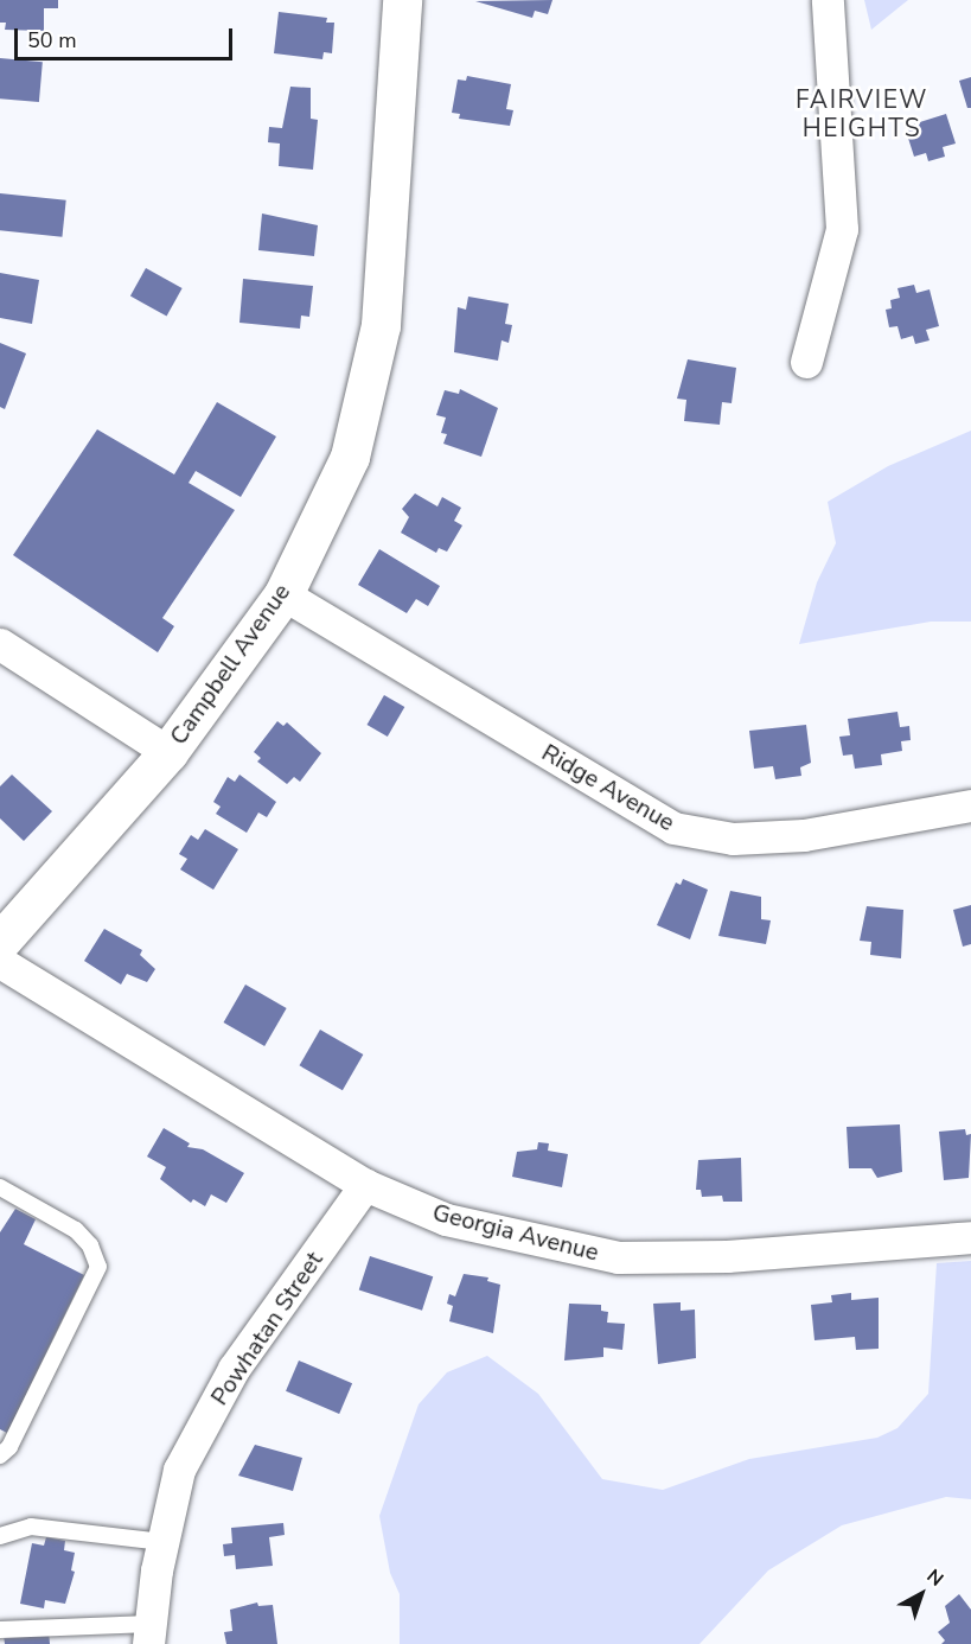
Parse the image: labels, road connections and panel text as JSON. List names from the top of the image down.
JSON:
{
  "streets": {
    "main road": ["Campbell Avenue"],
    "street": ["Ridge Avenue", "Georgia Avenue", "Powhatan Street"]
  },
  "crossings": [
    ["Campbell Avenue", "Ridge Avenue"],
    ["Georgia Avenue", "Powhatan Street"]
  ],
  "districts": ["FAIRVIEW HEIGHTS"],
  "scale_bar": "50 m",
  "north": "top right"
}
